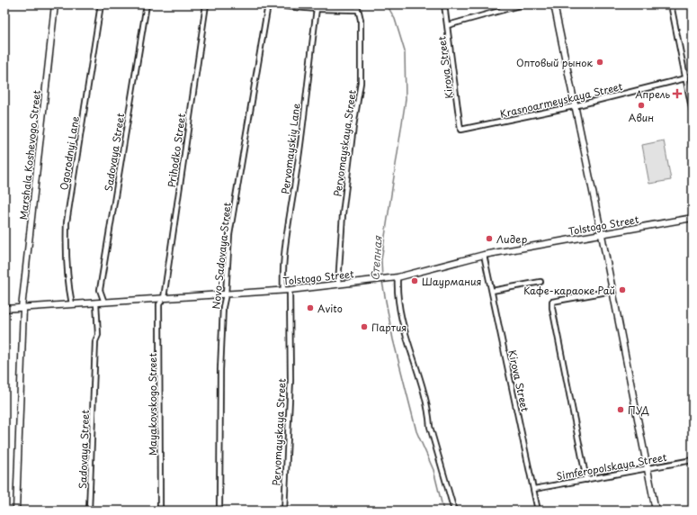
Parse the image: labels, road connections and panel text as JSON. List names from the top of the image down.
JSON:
{
  "streets": {
    "main road": ["Marshala Koshevogo Street", "Tolstogo Street"],
    "street": [
      "Kirova Street",
      "Krasnoarmeyskaya Street",
      "Pervomayskaya Street",
      "Pervomayskiy Lane",
      "Prihodko Street",
      "Sadovaya Street",
      "Ogorodnyi Lane",
      "Novo-Sadovaya Street",
      "Mayakovskogo Street",
      "Simferopolskaya Street"
    ]
  },
  "crossings": [
    ["Kirova Street", "Krasnoarmeyskaya Street"],
    ["Kirova Street", "Tolstogo Street"],
    ["Kirova Street", "Simferopolskaya Street"],
    ["Pervomayskaya Street", "Pervomayskiy Lane"],
    ["Pervomayskaya Street", "Tolstogo Street"],
    ["Pervomayskiy Lane", "Tolstogo Street"],
    ["Prihodko Street", "Tolstogo Street"],
    ["Prihodko Street", "Mayakovskogo Street"],
    ["Sadovaya Street", "Tolstogo Street"],
    ["Ogorodnyi Lane", "Tolstogo Street"],
    ["Marshala Koshevogo Street", "Tolstogo Street"],
    ["Tolstogo Street", "Novo-Sadovaya Street"],
    ["Tolstogo Street", "Mayakovskogo Street"]
  ],
  "water": ["Степная"],
  "places": {
    "other": [
      "Оптовый рынок",
      "Авин",
      "Лидер",
      "Шаурмания",
      "Кафе-караоке Рай",
      "Avito",
      "Партия",
      "ПУД"
    ],
    "health": ["Апрель"]
  }
}
